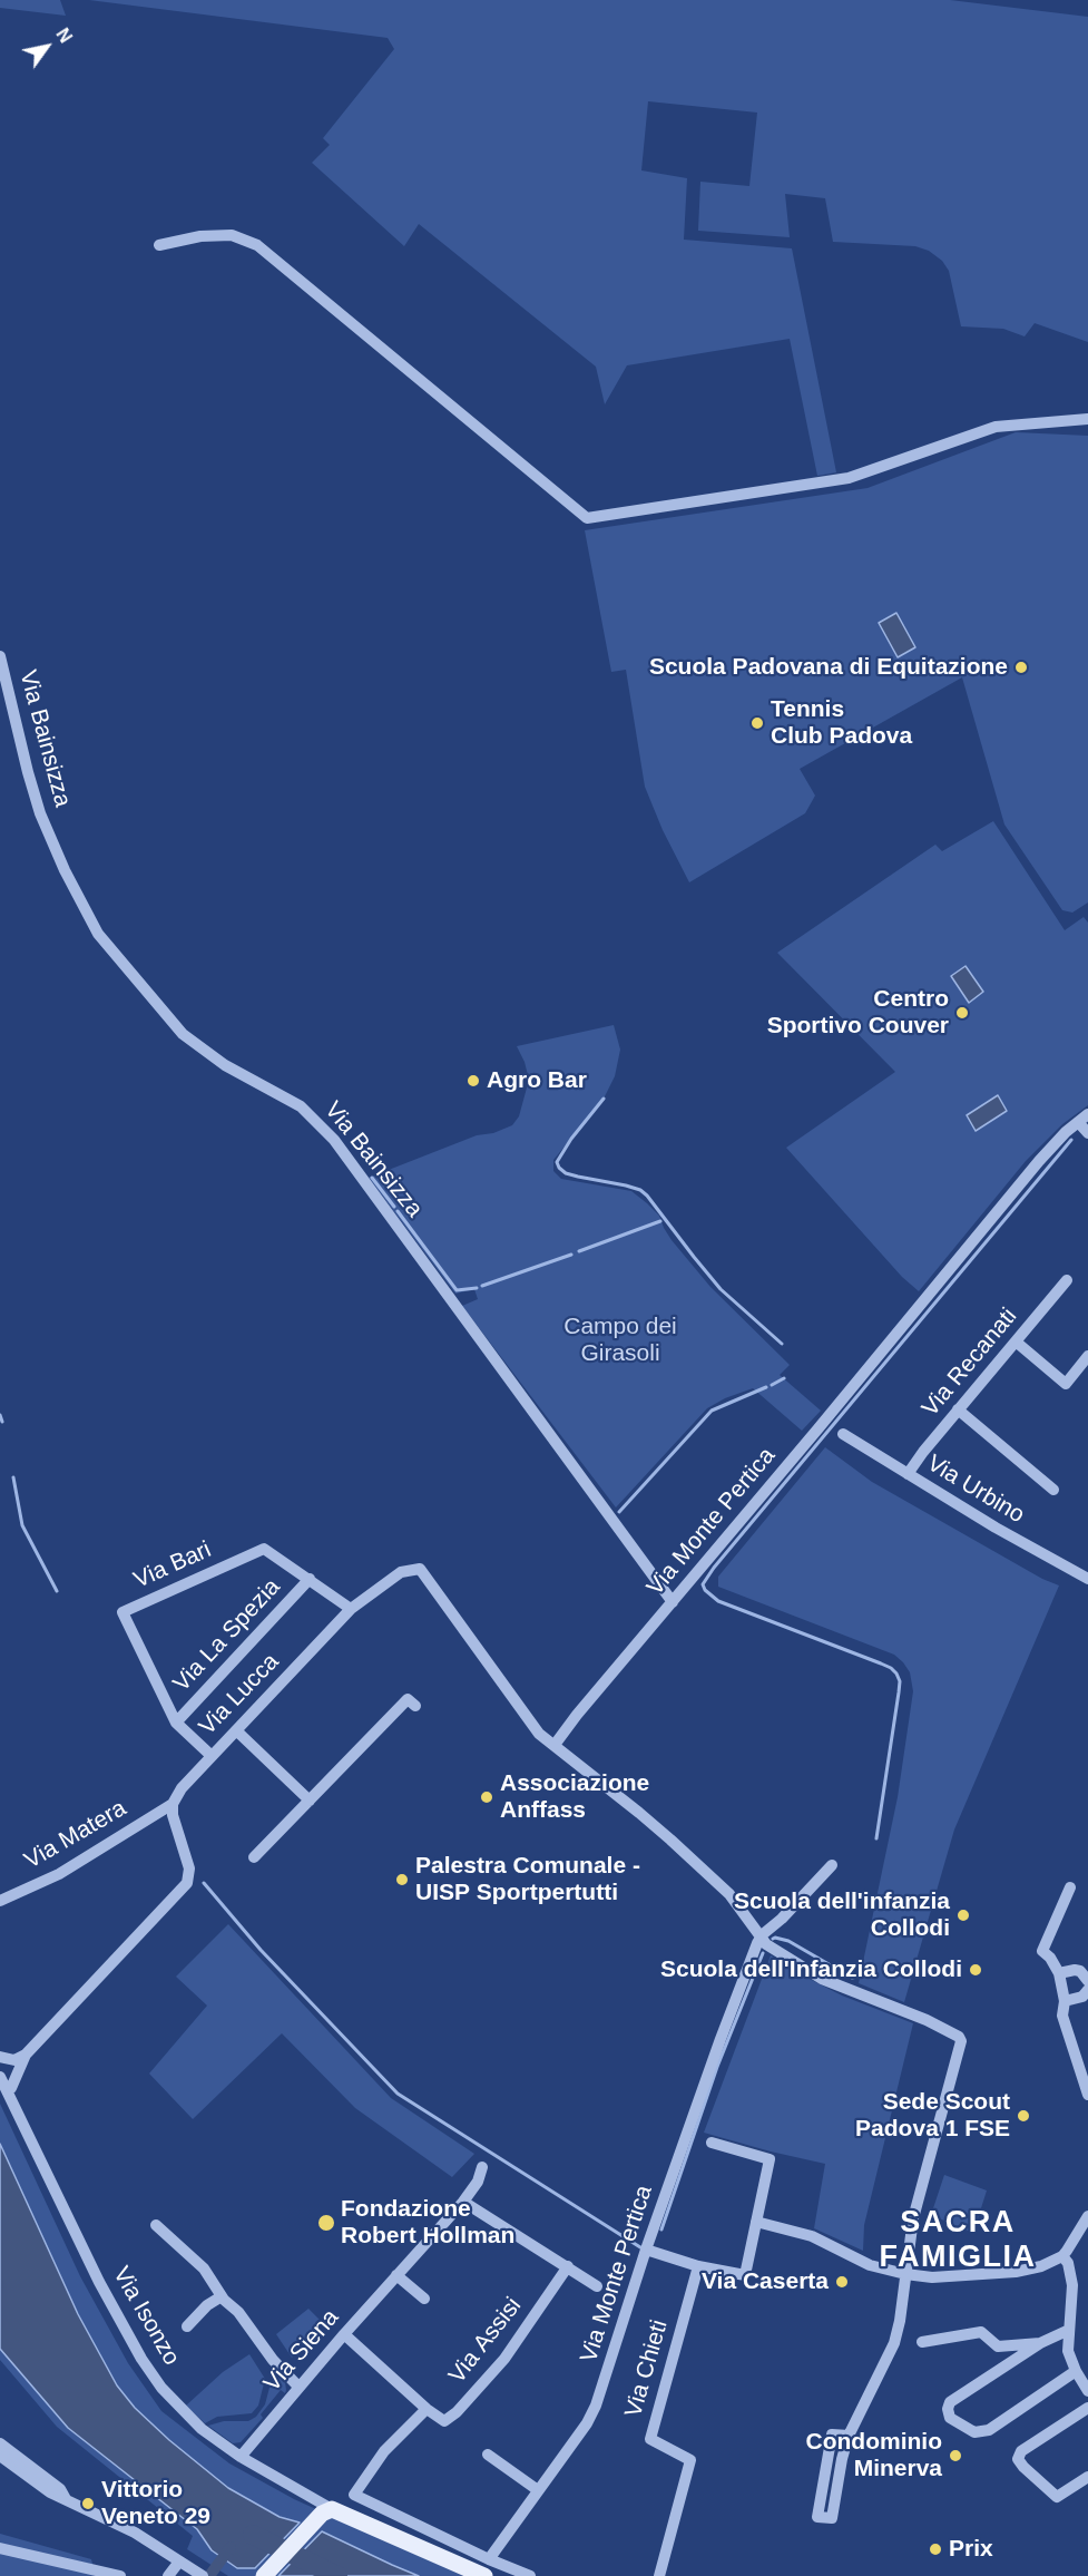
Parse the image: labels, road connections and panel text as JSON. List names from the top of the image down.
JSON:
{
  "streets": {
    "main road": ["Via Isonzo"],
    "street": [
      "Via Bainsizza",
      "Via Recanati",
      "Via Urbino",
      "Via Monte Pertica",
      "Via Bari",
      "Via La Spezia",
      "Via Lucca",
      "Via Matera",
      "Via Assisi",
      "Via Siena",
      "Via Chieti"
    ]
  },
  "crossings": [
    ["Via Bainsizza", "Via Monte Pertica"],
    ["Via Recanati", "Via Urbino"],
    ["Via Monte Pertica", "Via Lucca"],
    ["Via Bari", "Via La Spezia"],
    ["Via Bari", "Via Lucca"],
    ["Via Lucca", "Via Matera"],
    ["Via Isonzo", "Via Siena"]
  ],
  "districts": ["SACRA FAMIGLIA"],
  "parks": ["Campo dei Girasoli"],
  "places": [
    "Scuola Padovana di Equitazione",
    "Tennis Club Padova",
    "Centro Sportivo Couver",
    "Agro Bar",
    "Associazione Anffass",
    "Palestra Comunale - UISP Sportpertutti",
    "Scuola dell'infanzia Collodi",
    "Scuola dell'Infanzia Collodi",
    "Sede Scout Padova 1 FSE",
    "Fondazione Robert Hollman",
    "Via Caserta",
    "Condominio Minerva",
    "Vittorio Veneto 29",
    "Prix"
  ],
  "north": "top right"
}
